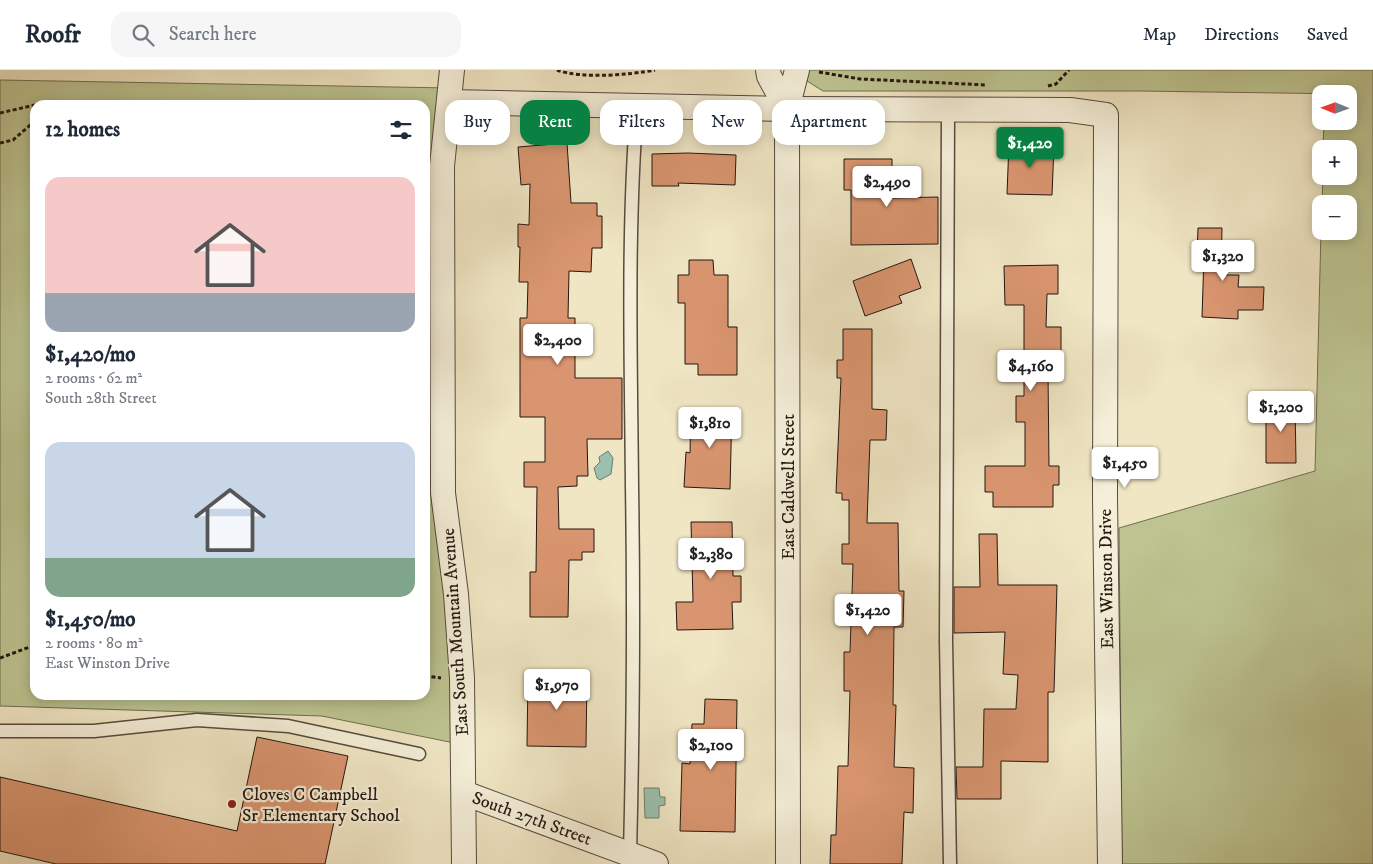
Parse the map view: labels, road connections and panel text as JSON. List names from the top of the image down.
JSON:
{
  "streets": {
    "street": [
      "East Caldwell Street",
      "East Winston Drive",
      "East South Mountain Avenue",
      "South 27th Street"
    ]
  },
  "crossings": [
    ["East South Mountain Avenue", "South 27th Street"]
  ],
  "places": ["Cloves C Campbell Sr Elementary School"],
  "north": "left",
  "page": {
    "header": "Roofr",
    "search": "Search here",
    "nav": ["Map", "Directions", "Saved"],
    "map_buttons": ["+", "−"],
    "chip": [
      "Buy",
      "Rent",
      "Filters",
      "New",
      "Apartment"
    ],
    "heading": "12 homes",
    "price": [
      "$1,420",
      "$2,490",
      "$1,320",
      "$2,400",
      "$4,160",
      "$1,200",
      "$1,810",
      "$1,450",
      "$2,380",
      "$1,420",
      "$1,970",
      "$2,100"
    ],
    "list": [
      {
        "name": "$1,420/mo",
        "note": "2 rooms · 62 m² · South 28th Street"
      },
      {
        "name": "$1,450/mo",
        "note": "2 rooms · 80 m² · East Winston Drive"
      }
    ]
  }
}
